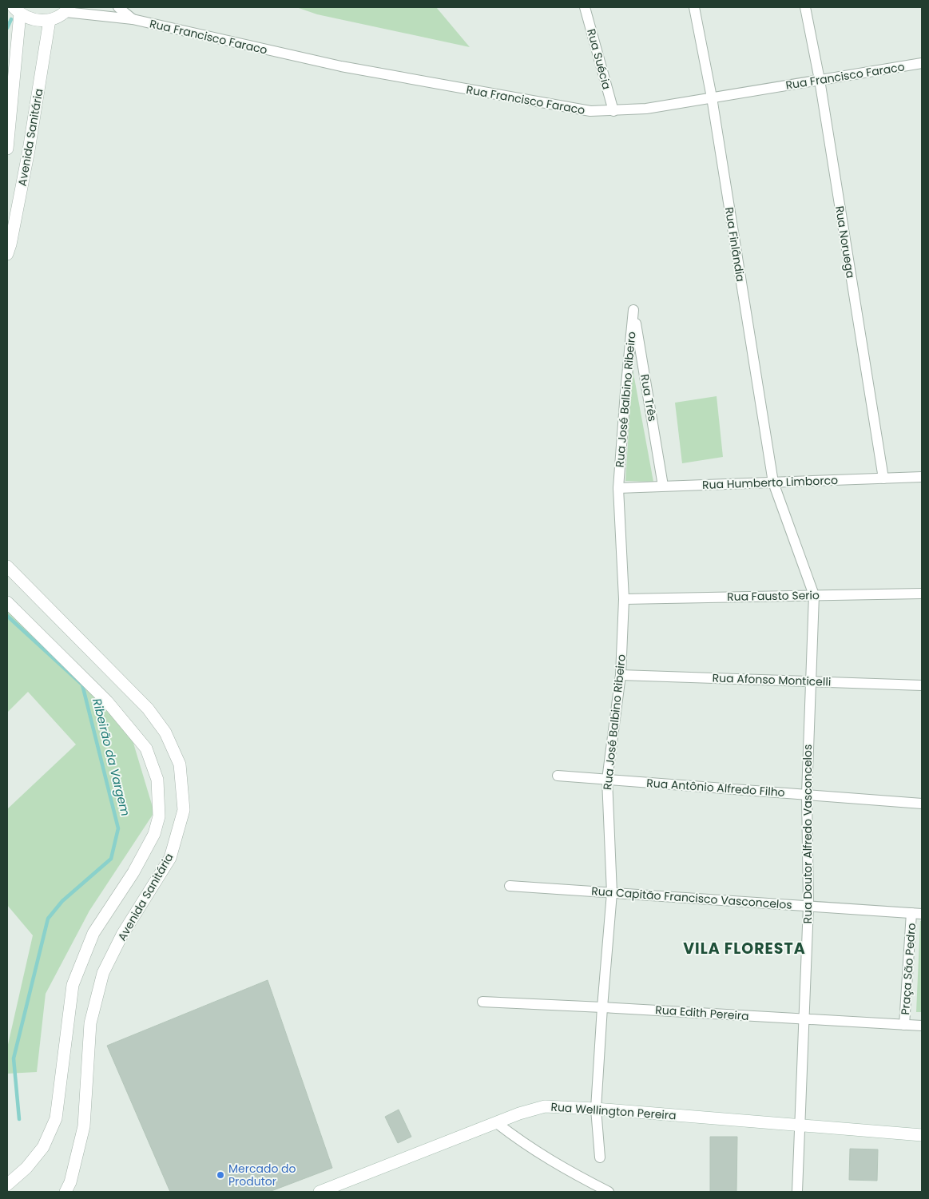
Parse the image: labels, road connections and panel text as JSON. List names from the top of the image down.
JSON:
{
  "streets": {
    "street": [
      "Rua Francisco Faraco",
      "Rua Suécia",
      "Avenida Sanitária",
      "Rua Noruega",
      "Rua Finlândia",
      "Rua Três",
      "Rua José Balbino Ribeiro",
      "Rua Humberto Limborco",
      "Rua Fausto Serio",
      "Rua Afonso Monticelli",
      "Rua Antônio Alfredo Filho",
      "Rua Doutor Alfredo Vasconcelos",
      "Rua Capitão Francisco Vasconcelos",
      "Praça São Pedro",
      "Rua Edith Pereira",
      "Rua Wellington Pereira"
    ]
  },
  "crossings": [
    ["Rua Francisco Faraco", "Rua Suécia"],
    ["Rua Francisco Faraco", "Rua Noruega"],
    ["Rua Francisco Faraco", "Rua Finlândia"],
    ["Rua Noruega", "Rua Humberto Limborco"],
    ["Rua Finlândia", "Rua Humberto Limborco"],
    ["Rua Finlândia", "Rua Doutor Alfredo Vasconcelos"],
    ["Rua Três", "Rua José Balbino Ribeiro"],
    ["Rua Três", "Rua Humberto Limborco"],
    ["Rua José Balbino Ribeiro", "Rua Humberto Limborco"],
    ["Rua José Balbino Ribeiro", "Rua Fausto Serio"],
    ["Rua José Balbino Ribeiro", "Rua Afonso Monticelli"],
    ["Rua José Balbino Ribeiro", "Rua Antônio Alfredo Filho"],
    ["Rua José Balbino Ribeiro", "Rua Capitão Francisco Vasconcelos"],
    ["Rua José Balbino Ribeiro", "Rua Edith Pereira"],
    ["Rua José Balbino Ribeiro", "Rua Wellington Pereira"],
    ["Rua Humberto Limborco", "Rua Doutor Alfredo Vasconcelos"],
    ["Rua Fausto Serio", "Rua Doutor Alfredo Vasconcelos"],
    ["Rua Afonso Monticelli", "Rua Doutor Alfredo Vasconcelos"],
    ["Rua Antônio Alfredo Filho", "Rua Doutor Alfredo Vasconcelos"],
    ["Rua Doutor Alfredo Vasconcelos", "Rua Capitão Francisco Vasconcelos"],
    ["Rua Doutor Alfredo Vasconcelos", "Rua Edith Pereira"],
    ["Rua Doutor Alfredo Vasconcelos", "Rua Wellington Pereira"],
    ["Rua Capitão Francisco Vasconcelos", "Praça São Pedro"],
    ["Praça São Pedro", "Rua Edith Pereira"]
  ],
  "districts": ["VILA FLORESTA"],
  "water": ["Ribeirão da Vargem"],
  "places": ["Mercado do Produtor"]
}
